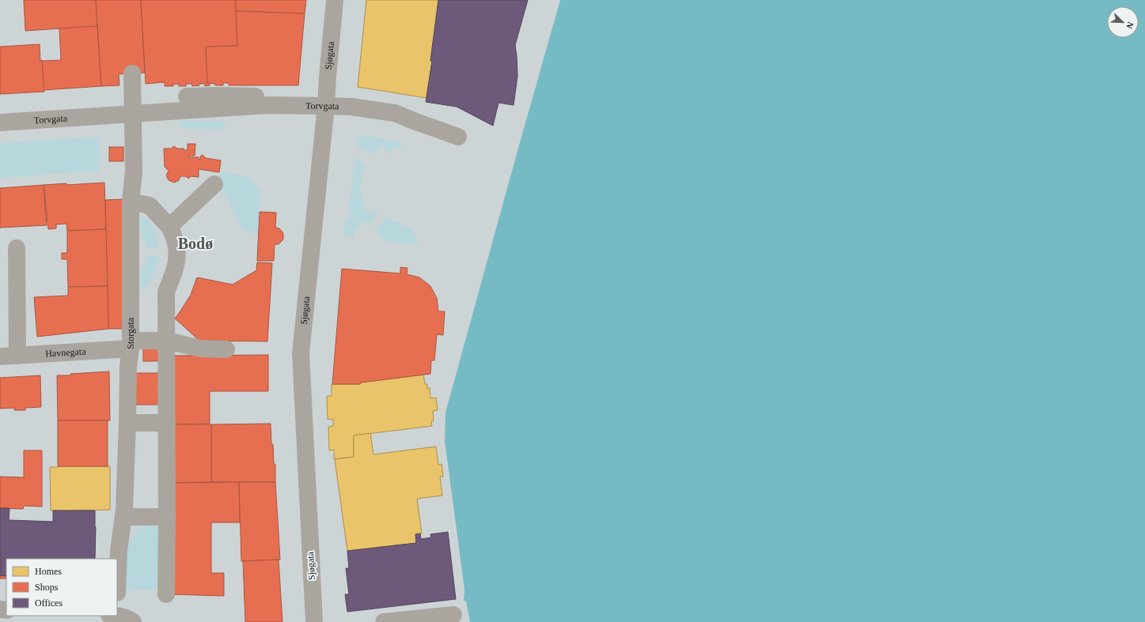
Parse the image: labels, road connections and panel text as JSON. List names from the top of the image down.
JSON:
{
  "streets": {
    "street": [
      "Sjøgata",
      "Torvgata",
      "Storgata",
      "Havnegata"
    ]
  },
  "crossings": [
    ["Sjøgata", "Torvgata"],
    ["Torvgata", "Storgata"],
    ["Storgata", "Havnegata"]
  ],
  "districts": ["Bodø"],
  "legend": ["Homes", "Shops", "Offices"],
  "north": "bottom right"
}
